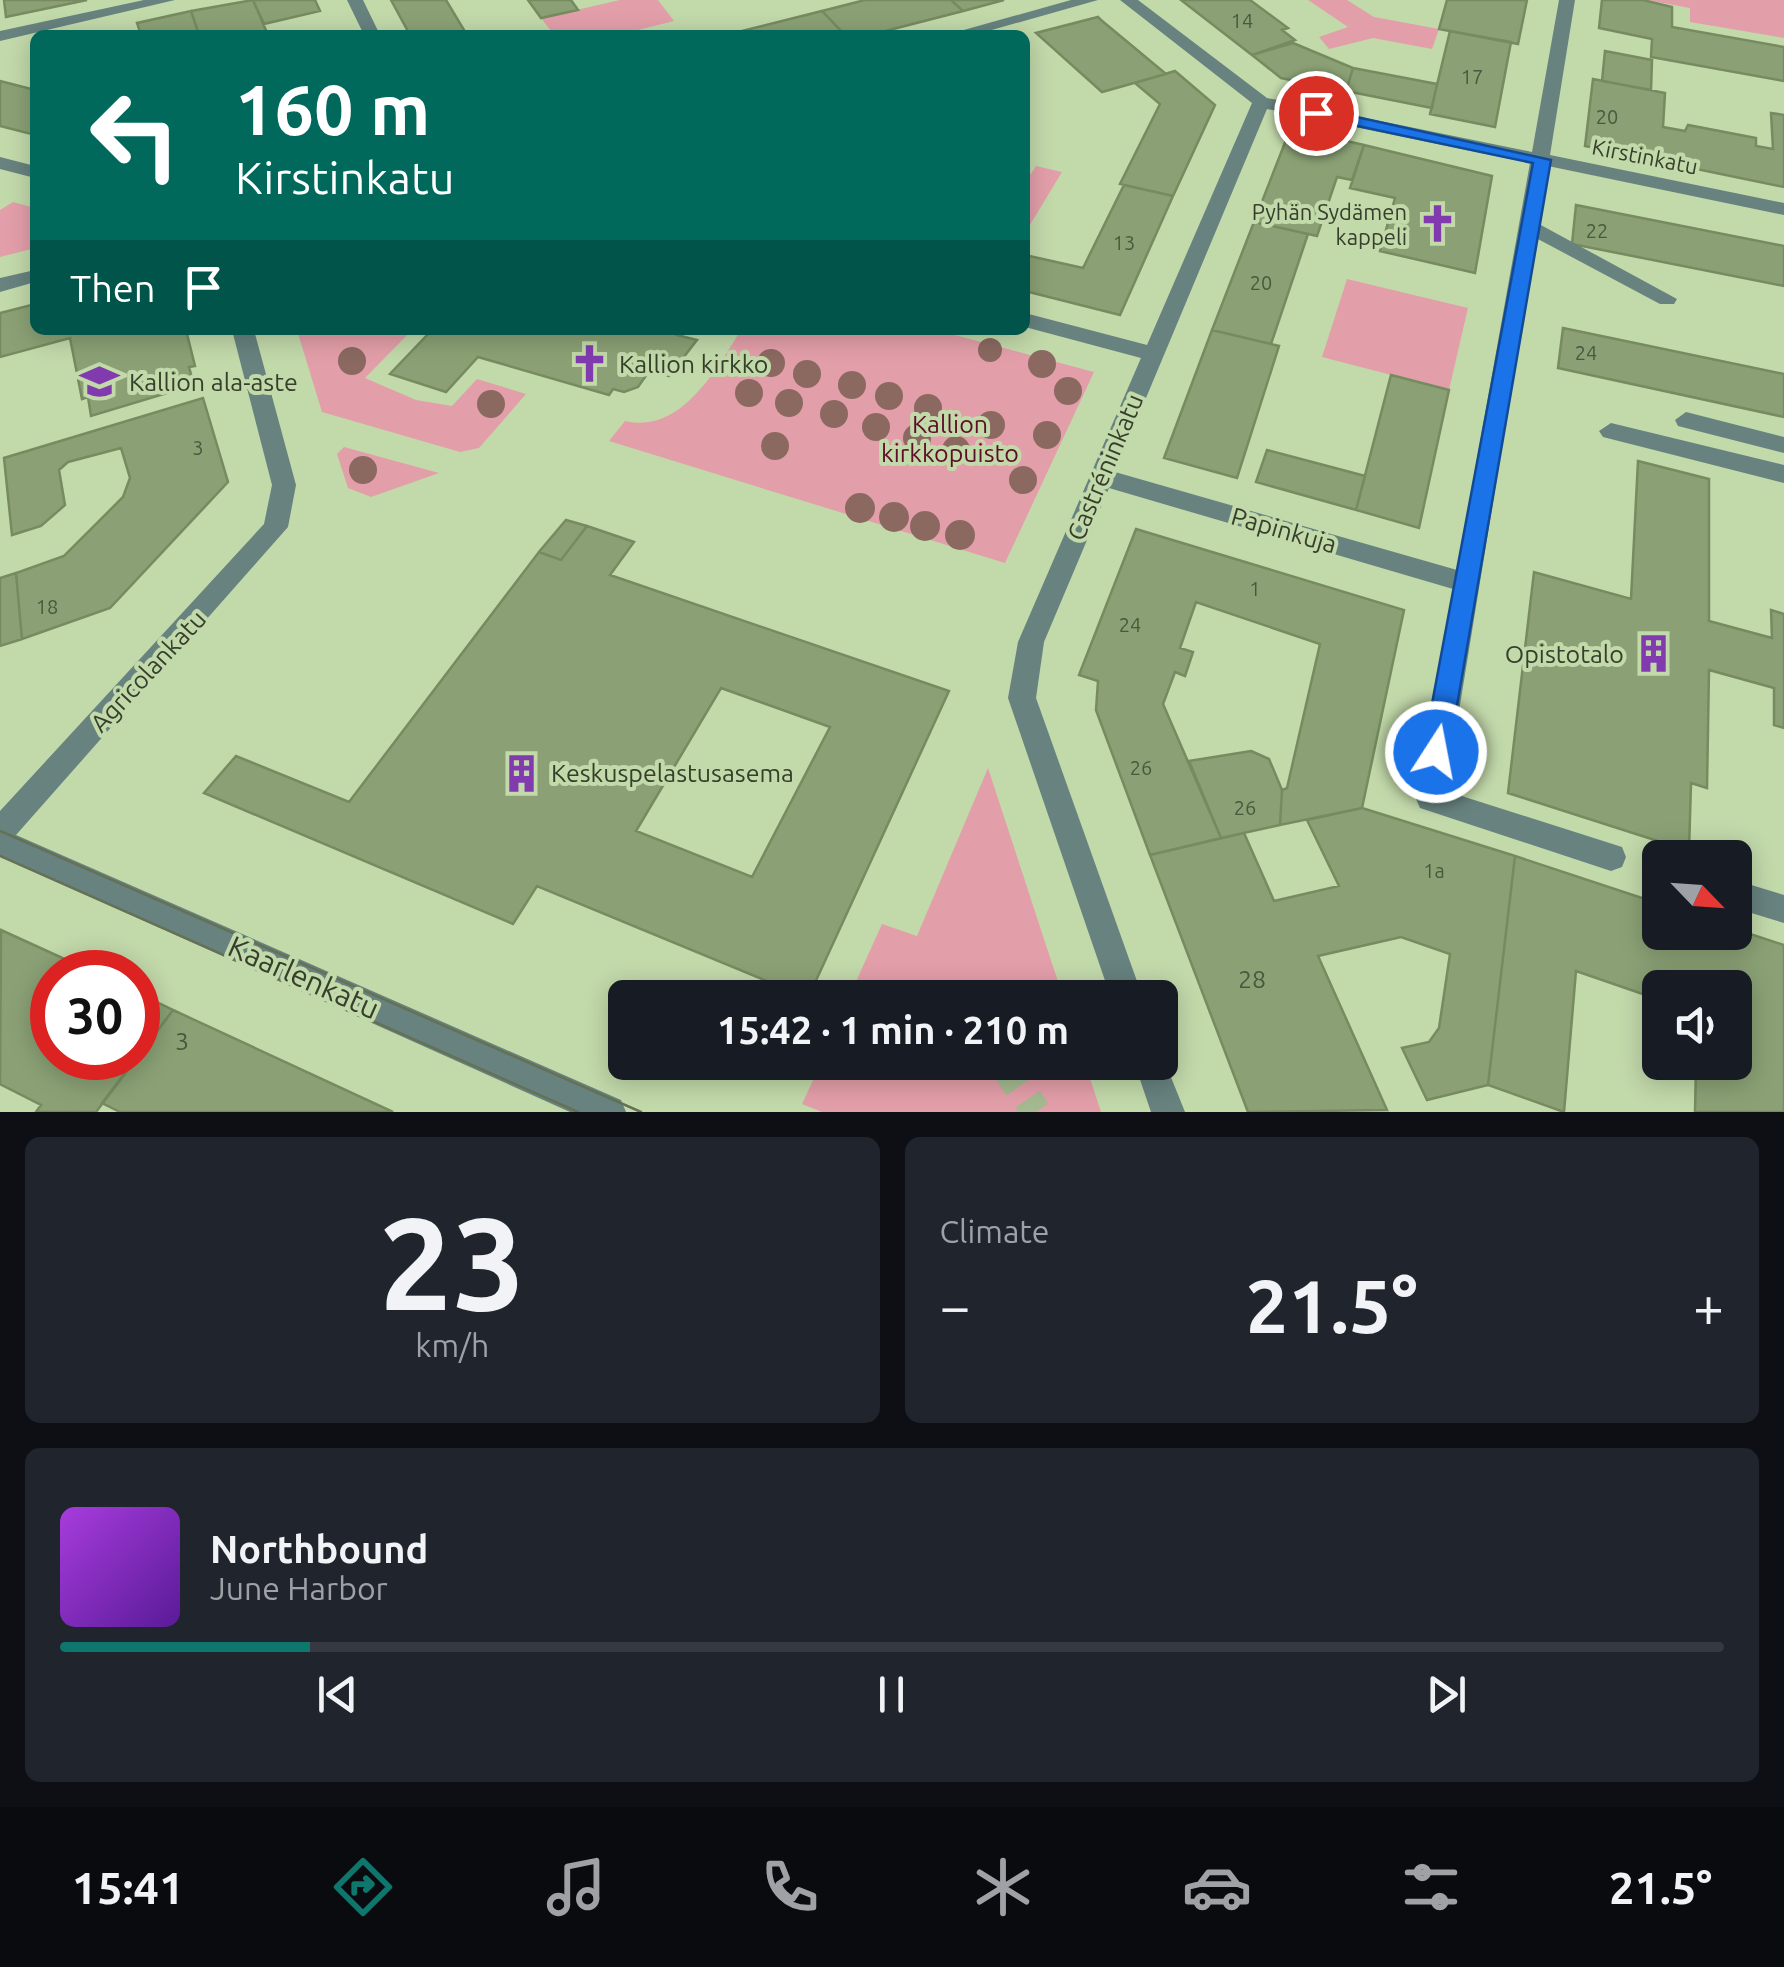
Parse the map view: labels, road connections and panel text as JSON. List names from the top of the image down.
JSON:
{
  "streets": {
    "street": [
      "Kirstinkatu",
      "Castréninkatu",
      "Papinkuja",
      "Agricolankatu",
      "Kaarlenkatu"
    ]
  },
  "crossings": [
    ["Kirstinkatu", "Castréninkatu"],
    ["Castréninkatu", "Papinkuja"]
  ],
  "parks": ["Kallion kirkkopuisto"],
  "places": {
    "church": ["Pyhän Sydämen kappeli", "Kallion kirkko"],
    "school or university": ["Kallion ala-aste"],
    "building": ["Opistotalo", "Keskuspelastusasema"]
  },
  "house_numbers": [
    "14",
    "17",
    "20",
    "22",
    "13",
    "20",
    "24",
    "3",
    "1",
    "18",
    "24",
    "26",
    "26",
    "1a",
    "28",
    "3"
  ],
  "north": "bottom right",
  "page": {
    "turn": ["160 m", "Kirstinkatu"],
    "then": "Then",
    "limit": "30",
    "trip": "15:42 · 1 min · 210 m",
    "tile": [
      ["23", "km/h"],
      "Climate"
    ],
    "heat": ["−", "21.5°", "+"],
    "song": ["Northbound", "June Harbor"],
    "tabs": ["15:41", "21.5°"]
  }
}
